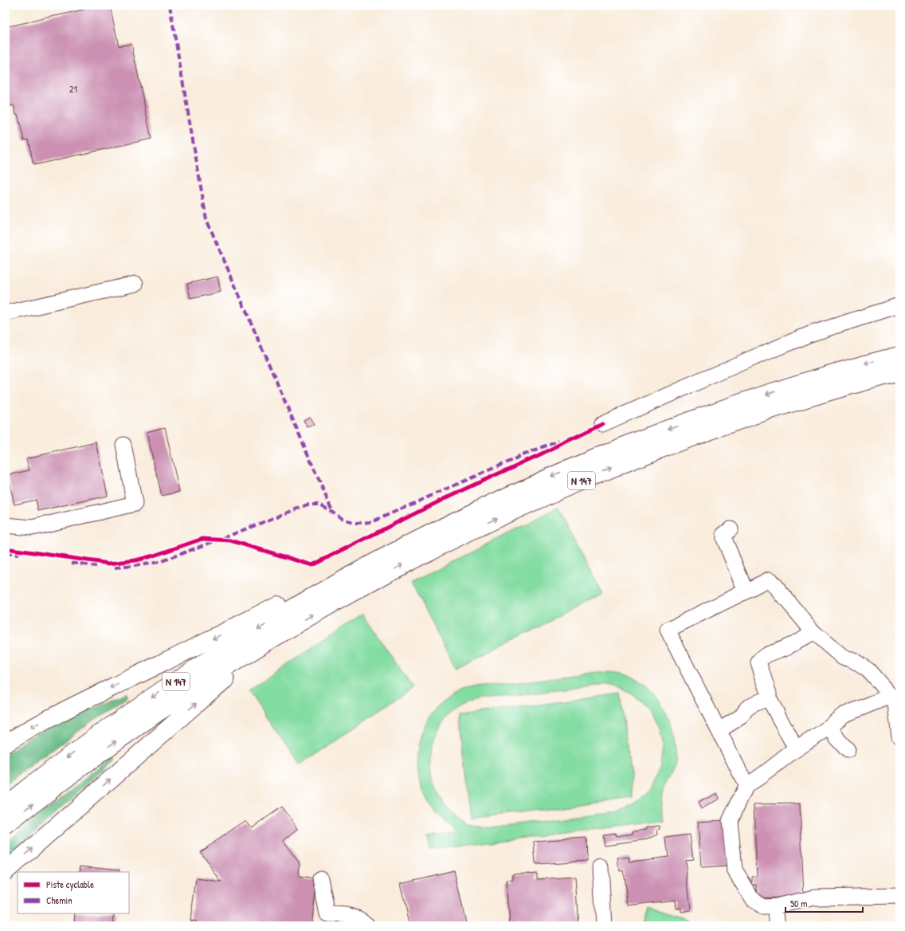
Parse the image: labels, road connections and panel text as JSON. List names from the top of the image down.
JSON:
{
  "streets": {
    "highway": ["N 147"]
  },
  "house_numbers": ["21"],
  "legend": ["Piste cyclable", "Chemin"],
  "scale_bar": "50 m"
}
